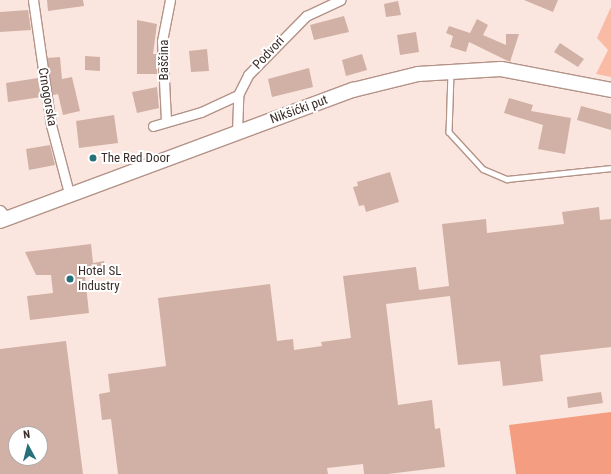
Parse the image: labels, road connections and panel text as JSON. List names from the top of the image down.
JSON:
{
  "streets": {
    "main road": ["Nikšićki put"],
    "street": ["Podvori", "Baščina", "Crnogorska"]
  },
  "crossings": [
    ["Podvori", "Nikšićki put"],
    ["Crnogorska", "Nikšićki put"]
  ],
  "places": ["The Red Door", "Hotel SL Industry"],
  "north": "top"
}
